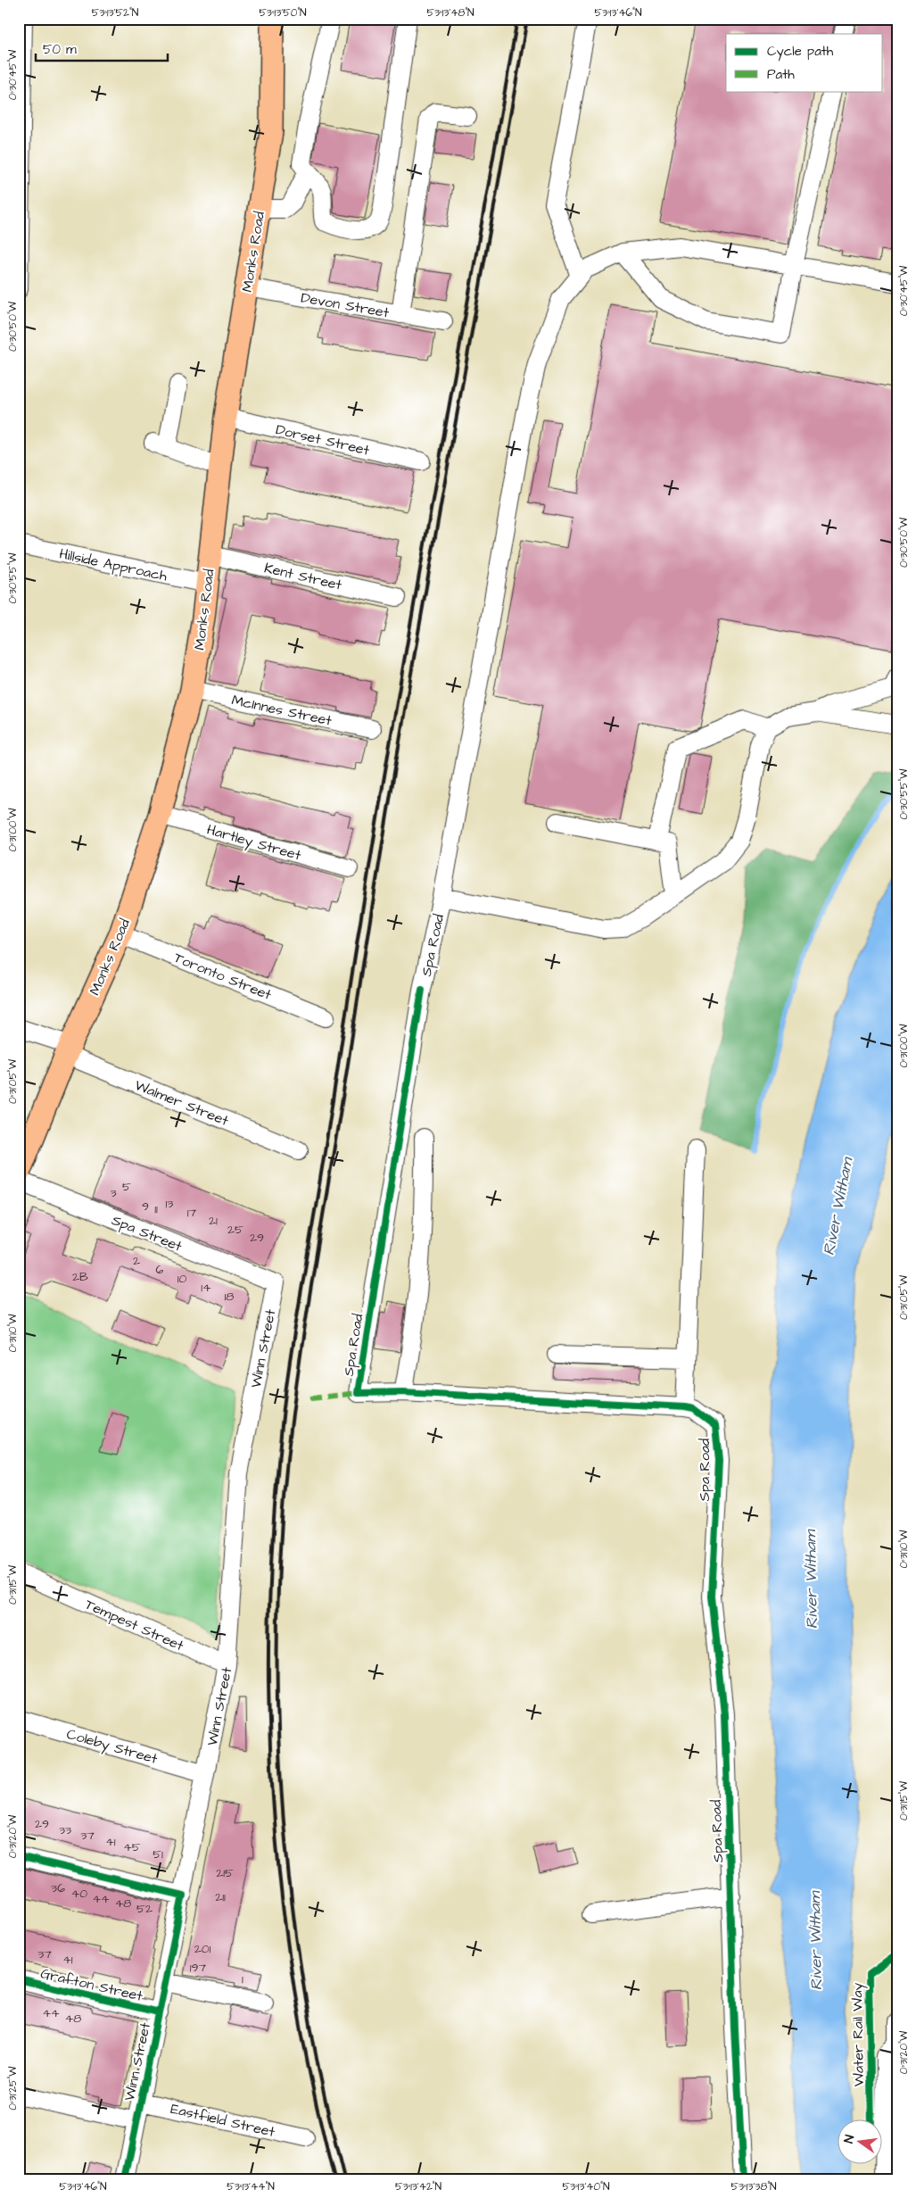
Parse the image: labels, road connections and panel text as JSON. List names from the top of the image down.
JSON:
{
  "streets": {
    "main road": ["Monks Road"],
    "street": [
      "Devon Street",
      "Dorset Street",
      "Hillside Approach",
      "Kent Street",
      "McInnes Street",
      "Hartley Street",
      "Spa Road",
      "Toronto Street",
      "Walmer Street",
      "Spa Street",
      "Winn Street",
      "Tempest Street",
      "Coleby Street",
      "Grafton Street",
      "Eastfield Street"
    ],
    "cycle path": ["Water Rail Way"]
  },
  "crossings": [
    ["Monks Road", "Devon Street"],
    ["Monks Road", "Dorset Street"],
    ["Monks Road", "Hillside Approach"],
    ["Monks Road", "Kent Street"],
    ["Monks Road", "McInnes Street"],
    ["Monks Road", "Hartley Street"],
    ["Monks Road", "Toronto Street"],
    ["Monks Road", "Walmer Street"],
    ["Monks Road", "Spa Street"],
    ["Spa Street", "Winn Street"],
    ["Winn Street", "Tempest Street"],
    ["Winn Street", "Coleby Street"],
    ["Winn Street", "Grafton Street"],
    ["Winn Street", "Eastfield Street"]
  ],
  "water": ["River Witham"],
  "house_numbers": [
    "5",
    "3",
    "13",
    "9",
    "11",
    "17",
    "21",
    "25",
    "29",
    "2",
    "6",
    "2B",
    "10",
    "14",
    "18",
    "29",
    "33",
    "37",
    "41",
    "45",
    "51",
    "215",
    "36",
    "40",
    "211",
    "44",
    "48",
    "52",
    "201",
    "37",
    "41",
    "197",
    "1",
    "44",
    "48"
  ],
  "legend": ["Cycle path", "Path"],
  "scale_bar": "50 m",
  "north": "left",
  "coordinates": [
    "53°13'52\"N",
    "53°13'50\"N",
    "53°13'48\"N",
    "53°13'46\"N",
    "0°30'45\"W",
    "0°30'50\"W",
    "0°30'55\"W",
    "0°31'00\"W",
    "0°31'05\"W",
    "0°31'10\"W",
    "0°31'15\"W",
    "0°31'20\"W",
    "0°31'25\"W",
    "53°13'44\"N",
    "53°13'42\"N",
    "53°13'40\"N",
    "53°13'38\"N"
  ]
}
